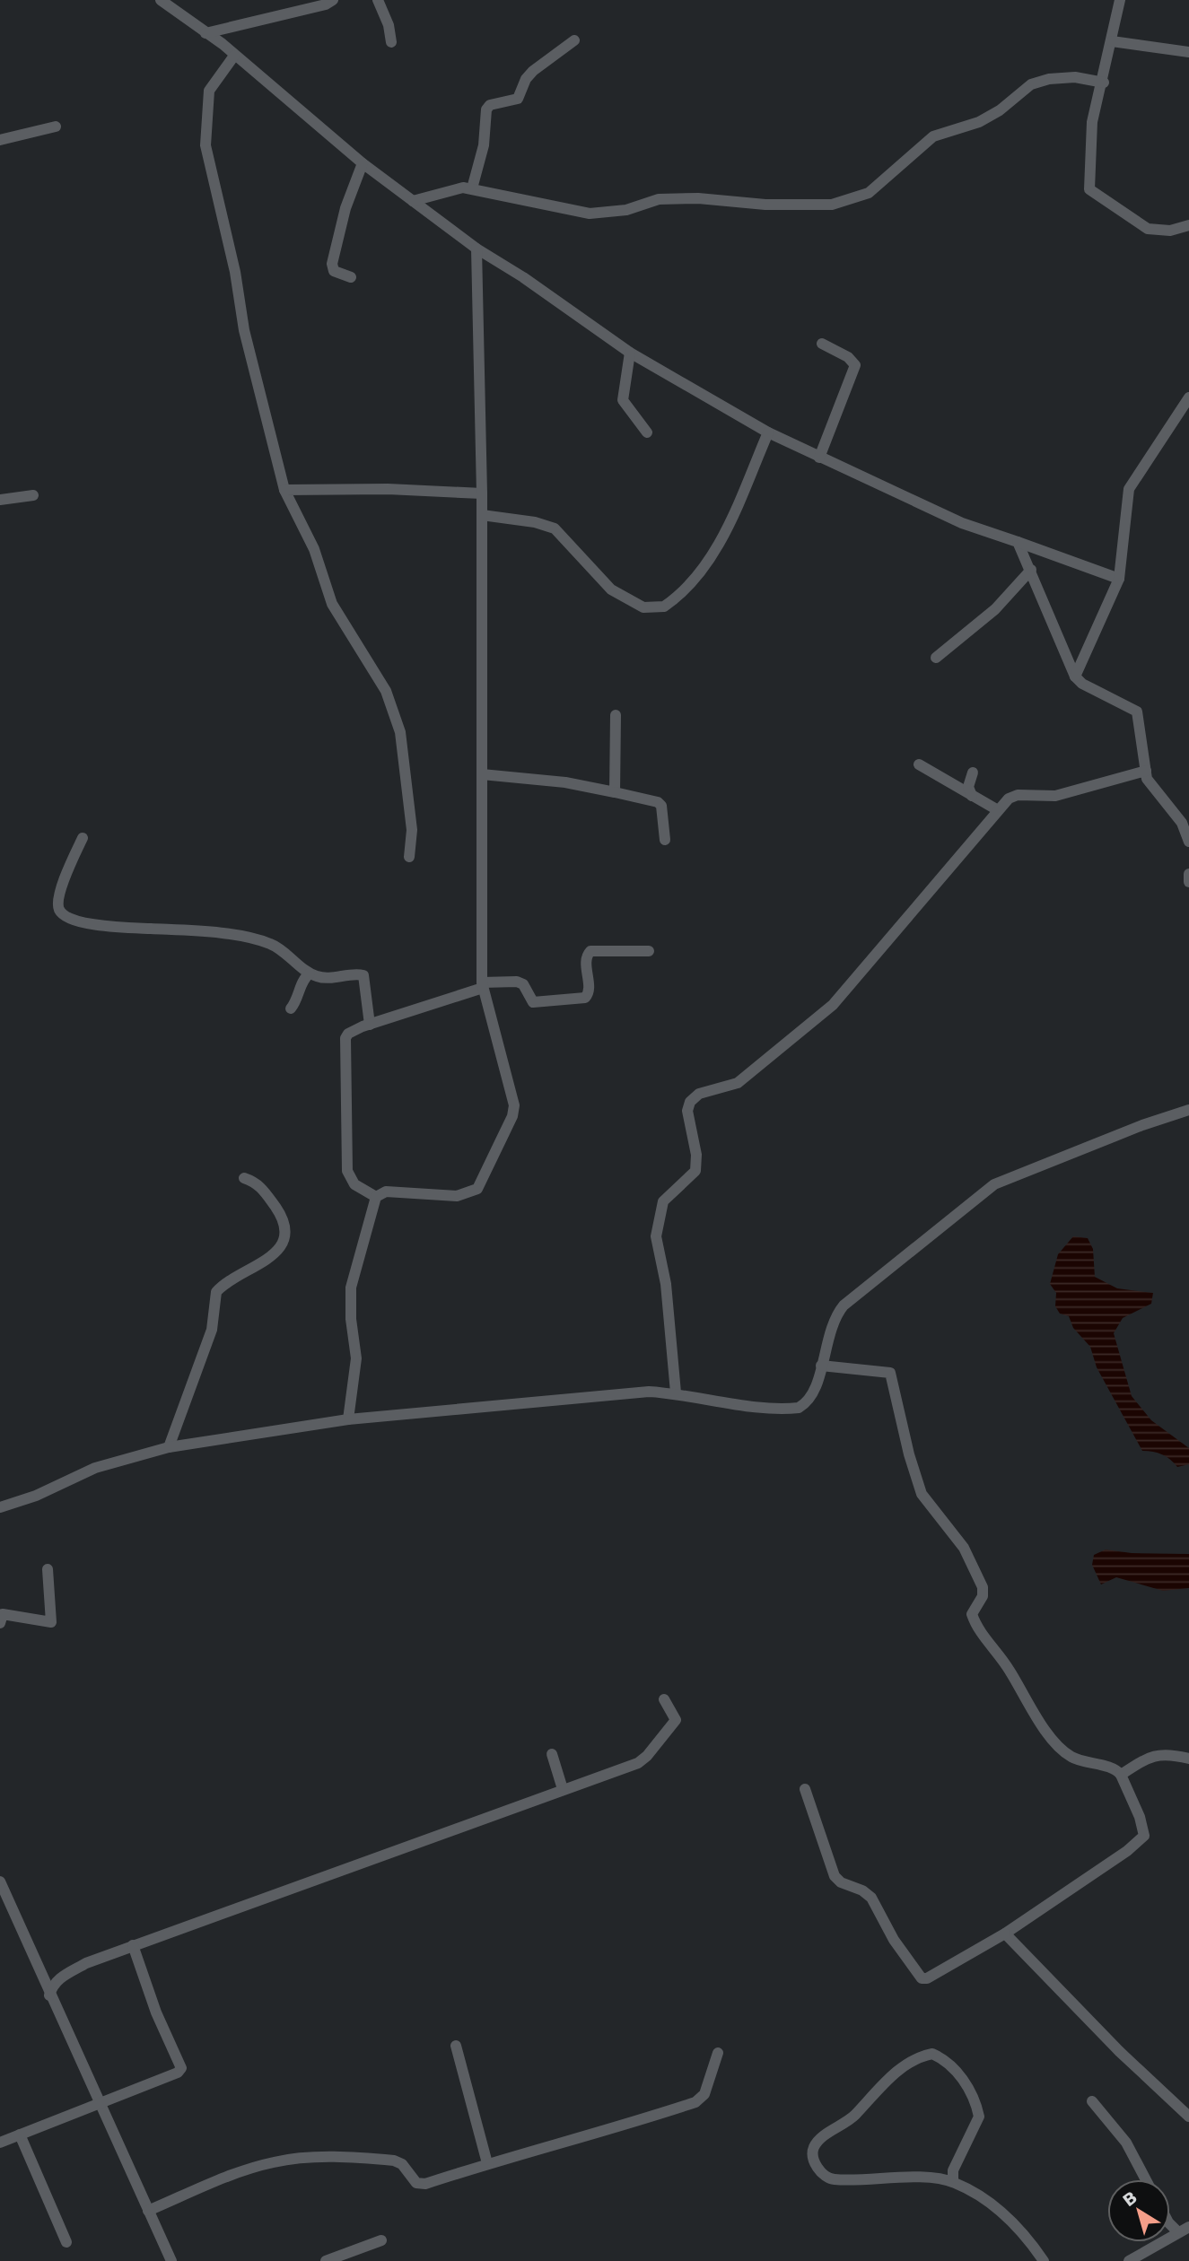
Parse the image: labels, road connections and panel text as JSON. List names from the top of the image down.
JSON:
{
  "north": "top left"
}
